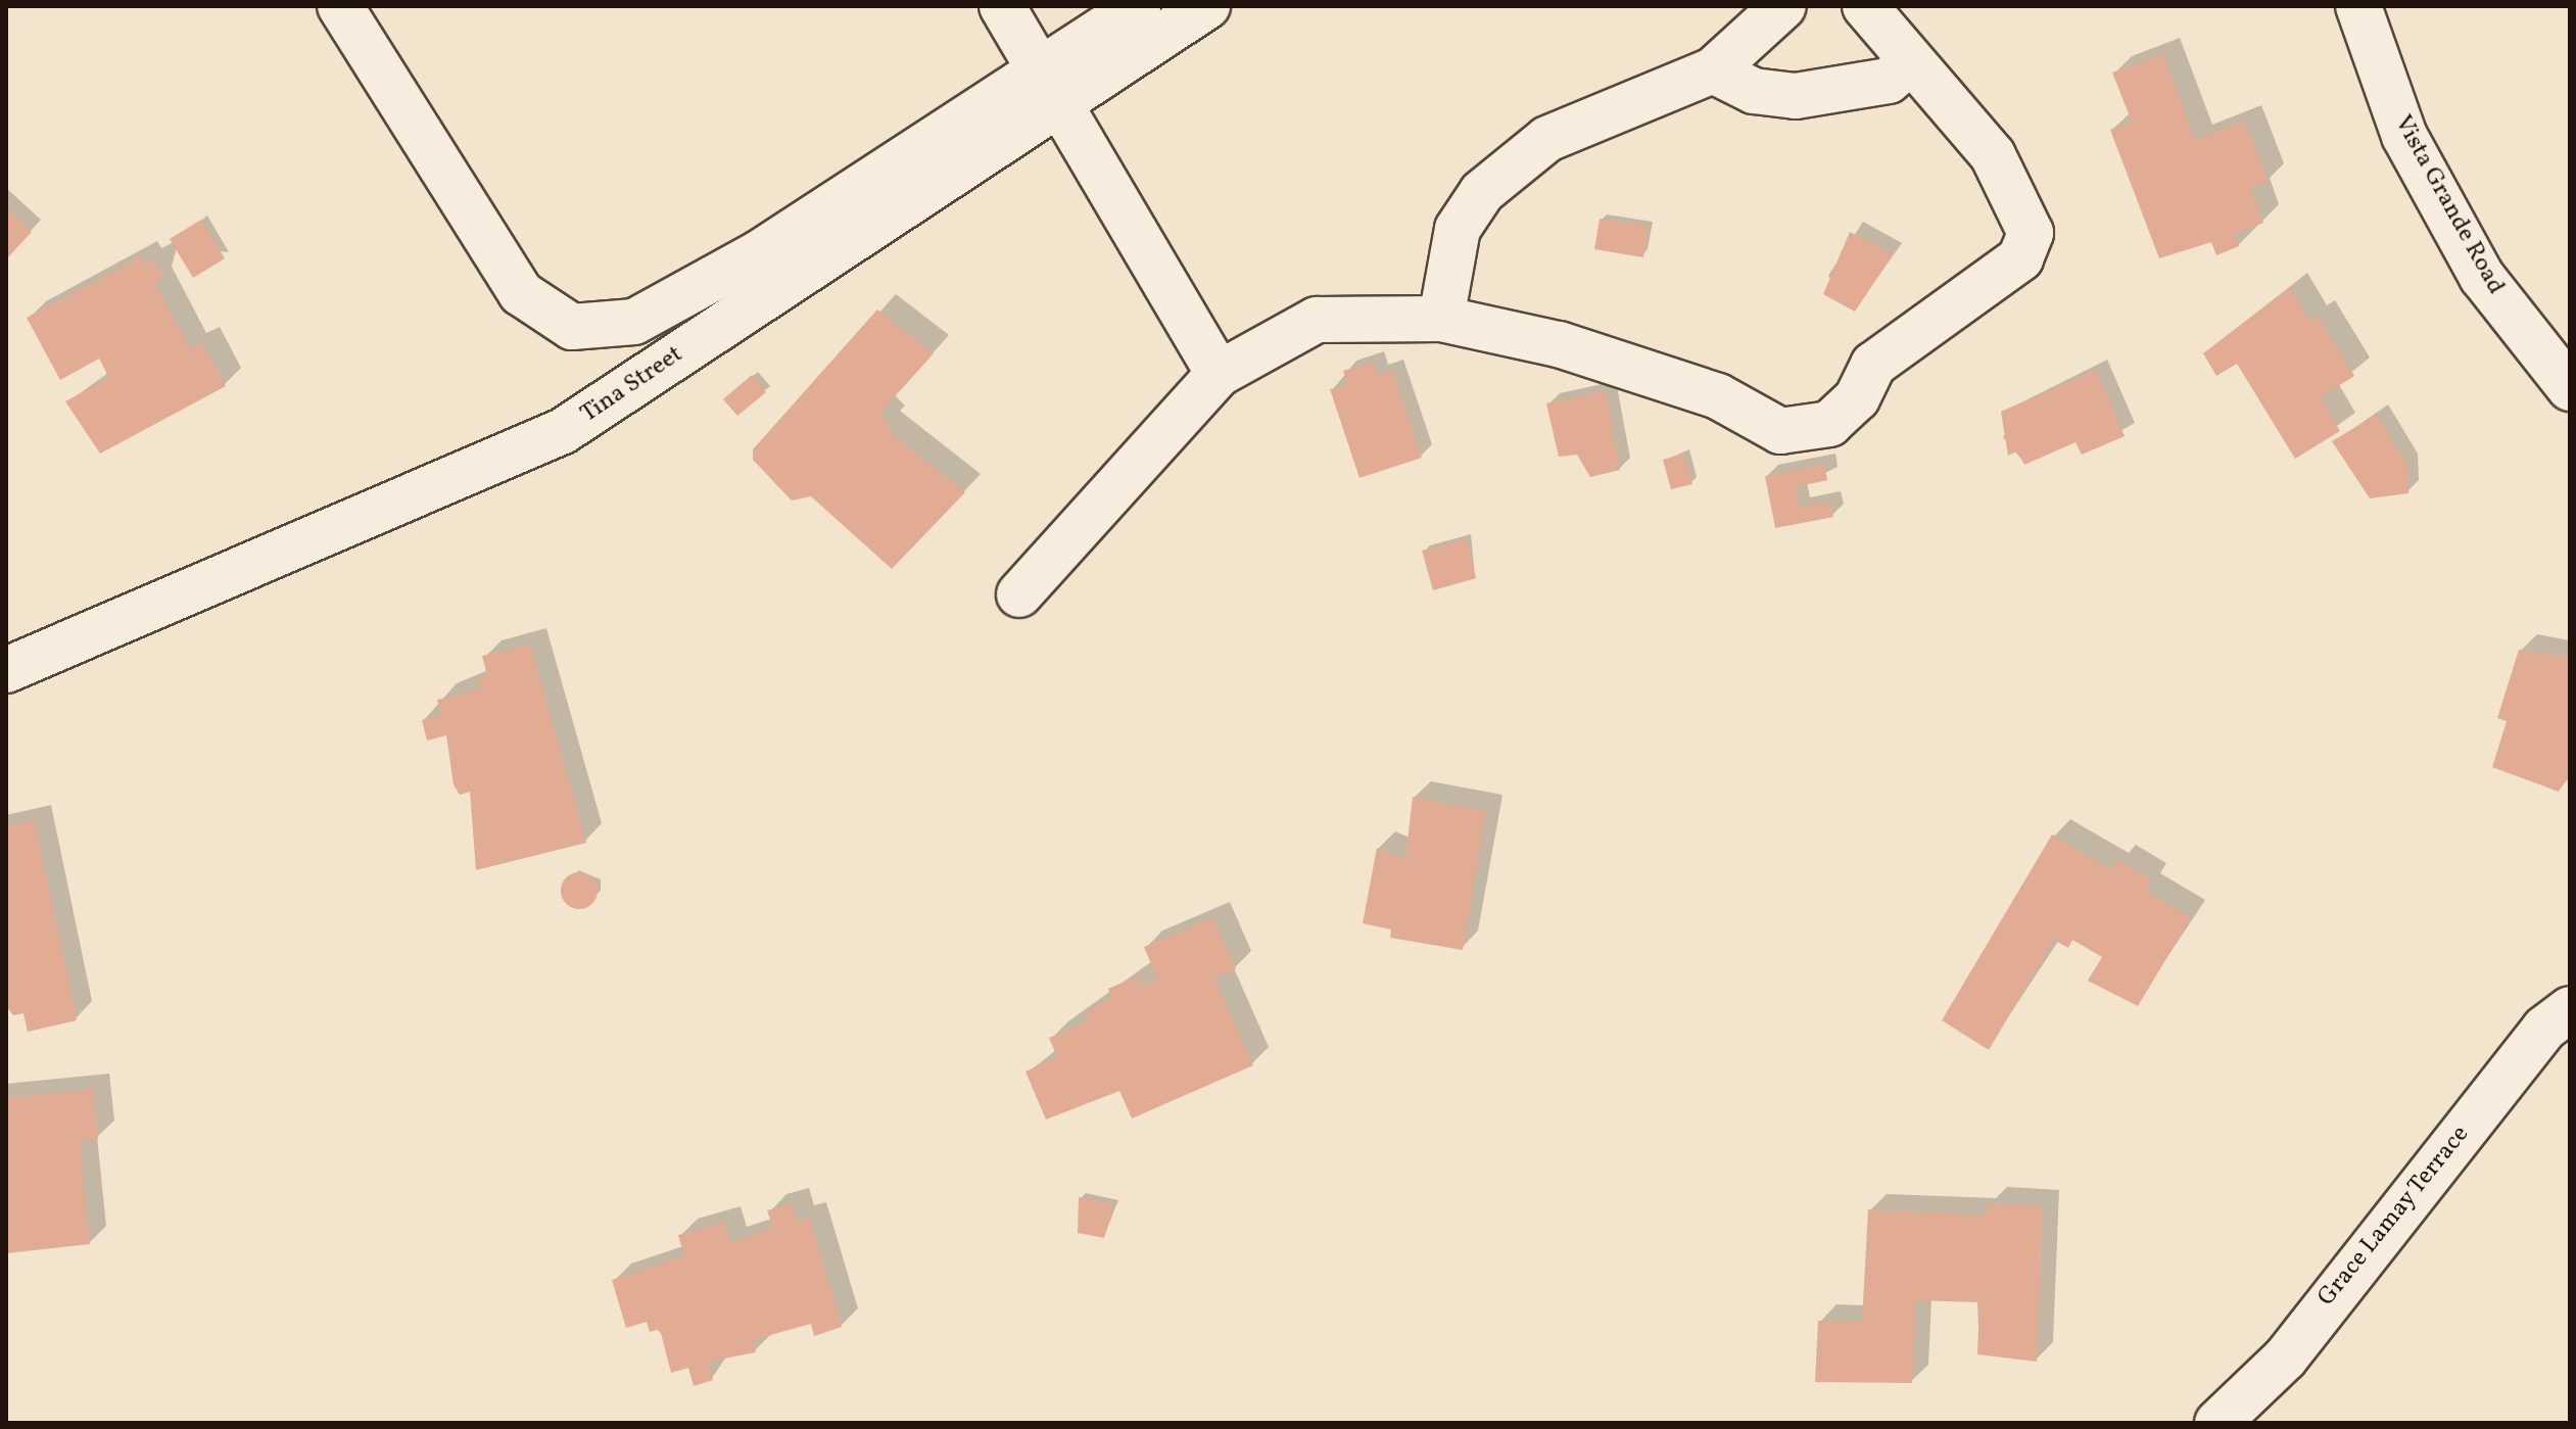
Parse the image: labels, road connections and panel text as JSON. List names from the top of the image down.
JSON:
{
  "streets": {
    "street": ["Vista Grande Road", "Tina Street", "Grace Lamay Terrace"]
  }
}
